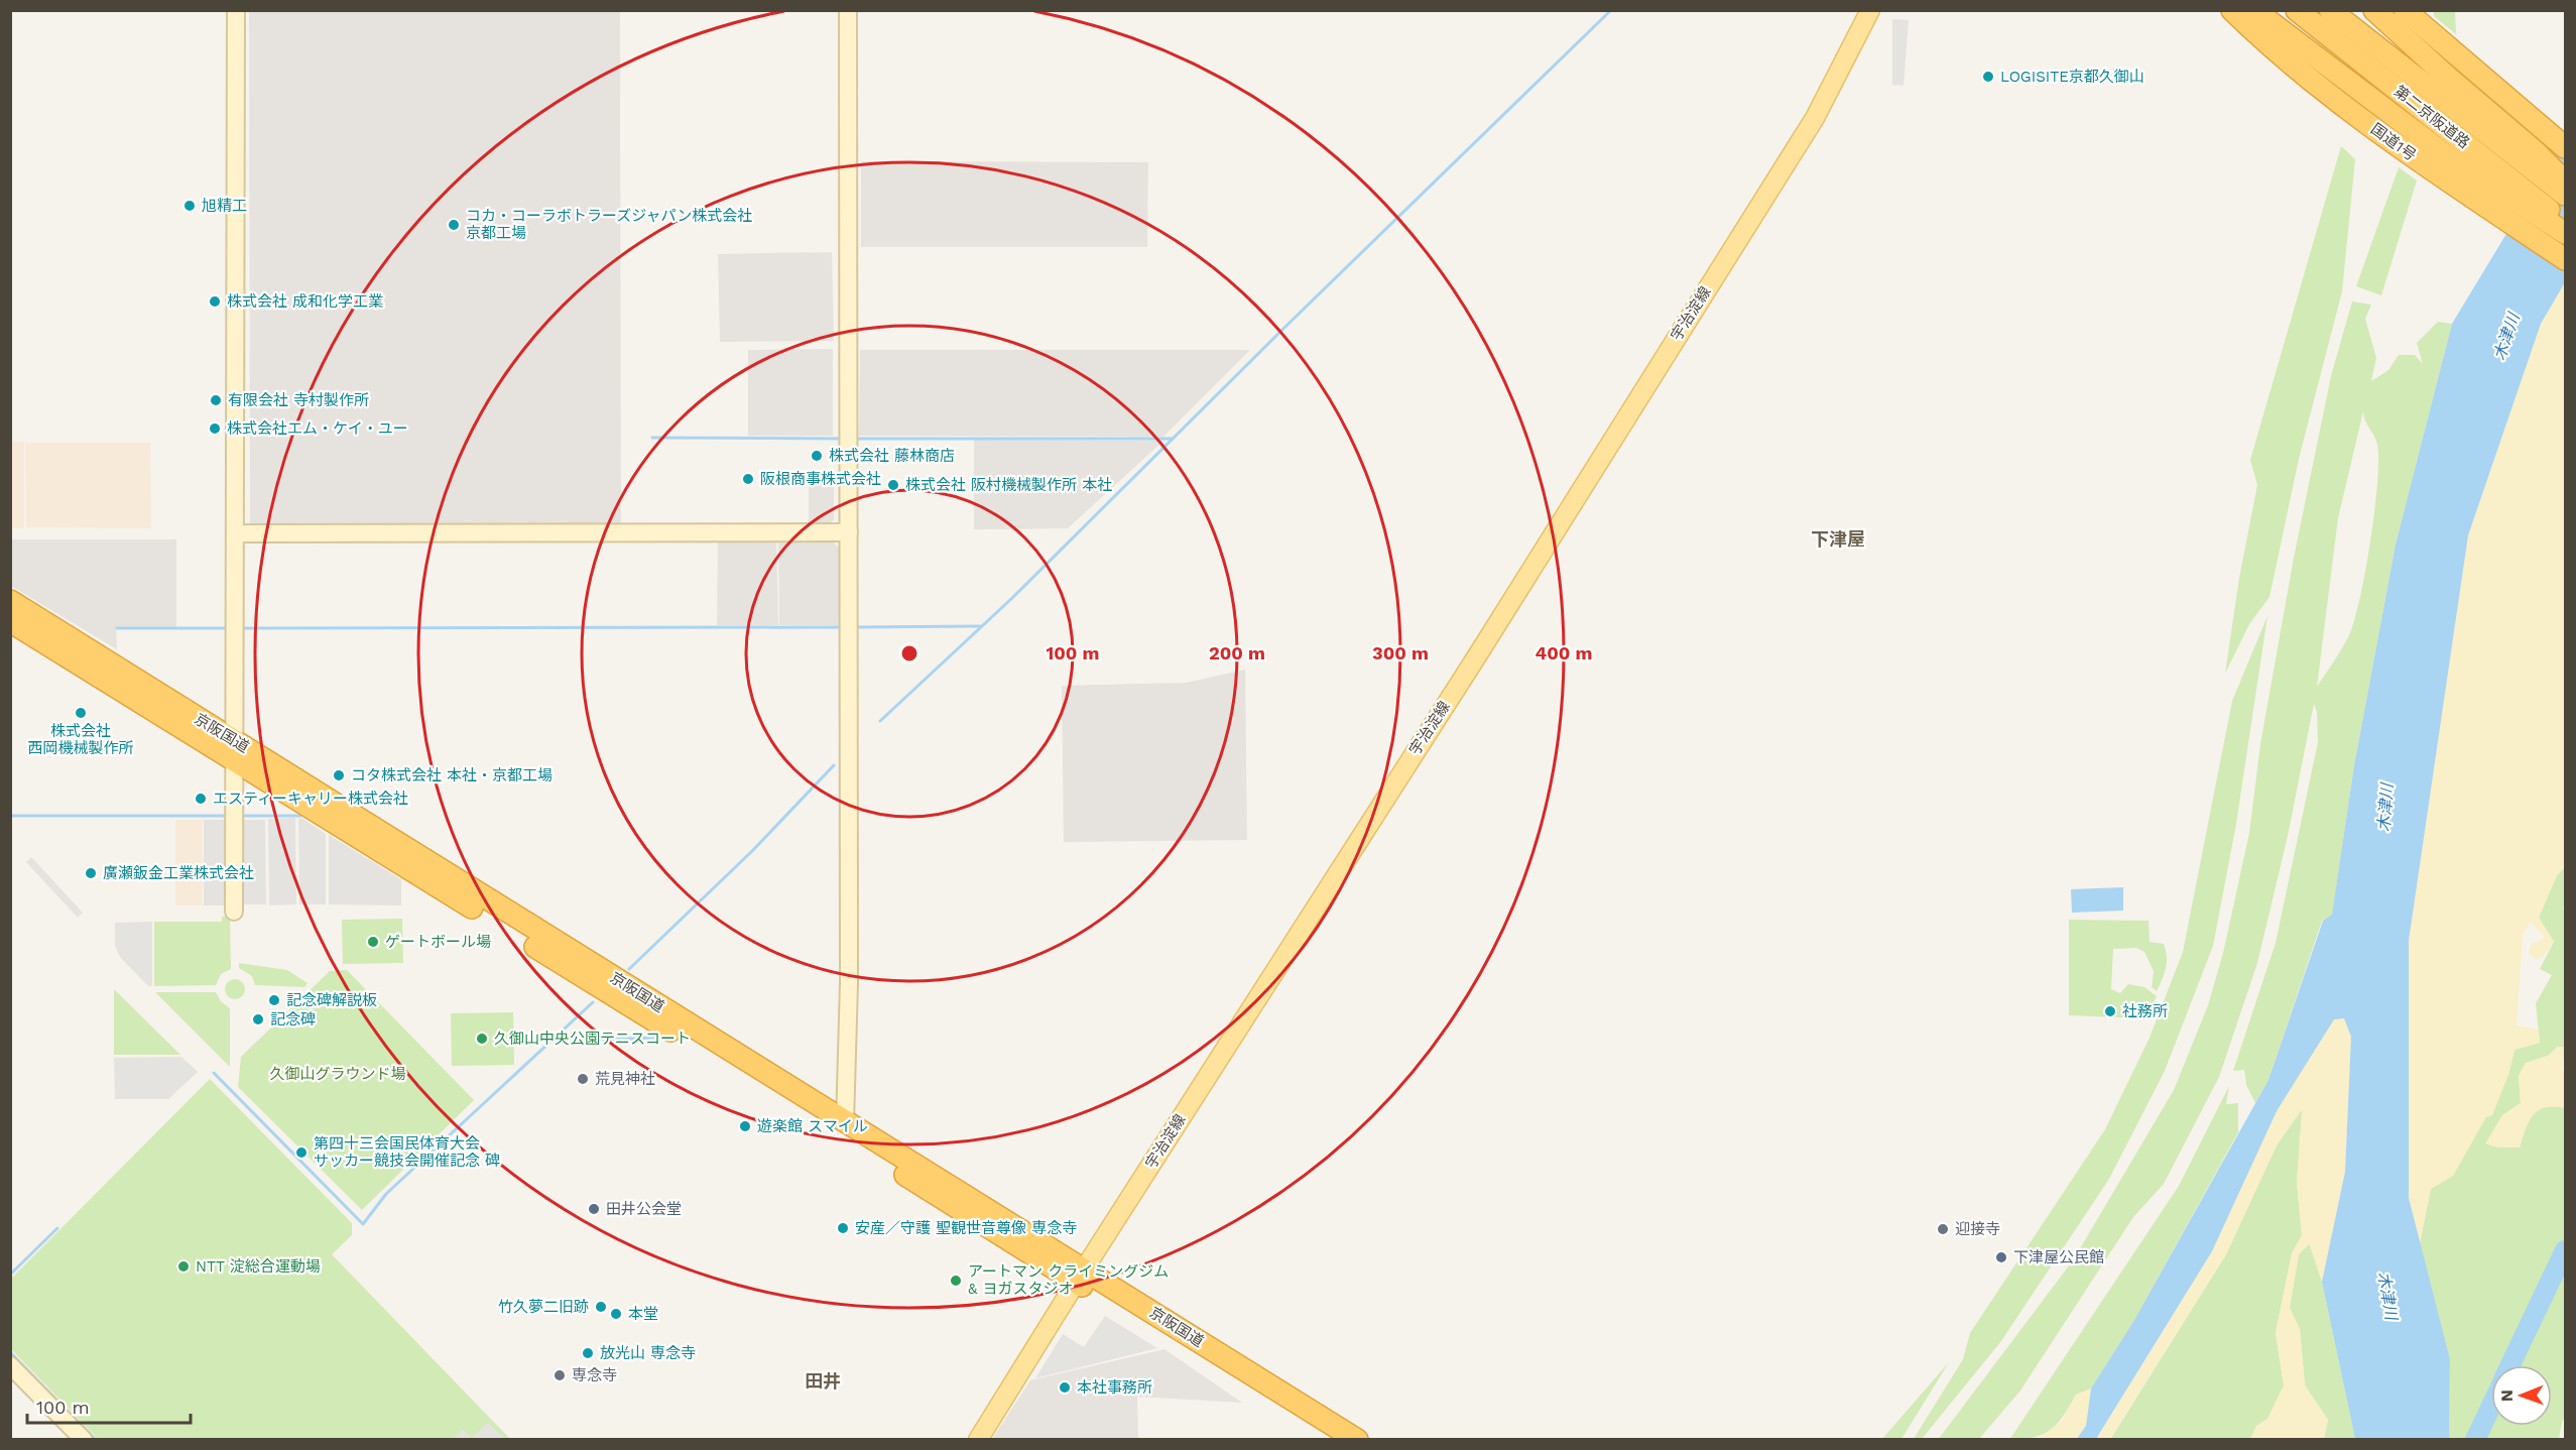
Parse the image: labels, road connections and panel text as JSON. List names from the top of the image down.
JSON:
{
  "streets": {
    "highway": ["第二京阪道路", "国道1号", "京阪国道"],
    "main road": ["宇治淀線"]
  },
  "crossings": [
    ["宇治淀線", "京阪国道"]
  ],
  "districts": ["下津屋", "田井"],
  "water": ["木津川"],
  "parks": ["久御山グラウンド場"],
  "places": [
    "LOGISITE京都久御山",
    "旭精工",
    "コカ・コーラボトラーズジャパン株式会社 京都工場",
    "株式会社 成和化学工業",
    "有限会社 寺村製作所",
    "株式会社エム・ケイ・ユー",
    "株式会社 藤林商店",
    "阪根商事株式会社",
    "株式会社 阪村機械製作所 本社",
    "株式会社 西岡機械製作所",
    "コタ株式会社 本社・京都工場",
    "エスティーキャリー株式会社",
    "廣瀬鈑金工業株式会社",
    "ゲートボール場",
    "記念碑解説板",
    "社務所",
    "記念碑",
    "久御山中央公園テニスコート",
    "荒見神社",
    "遊楽館 スマイル",
    "第四十三会国民体育大会 サッカー競技会開催記念 碑",
    "田井公会堂",
    "安産／守護 聖観世音尊像 専念寺",
    "迎接寺",
    "下津屋公民館",
    "NTT 淀総合運動場",
    "アートマン クライミングジム & ヨガスタジオ",
    "竹久夢二旧跡",
    "本堂",
    "放光山 専念寺",
    "専念寺",
    "本社事務所"
  ],
  "scale_bar": "100 m",
  "north": "left",
  "rings": [
    "100 m",
    "200 m",
    "300 m",
    "400 m"
  ]
}
